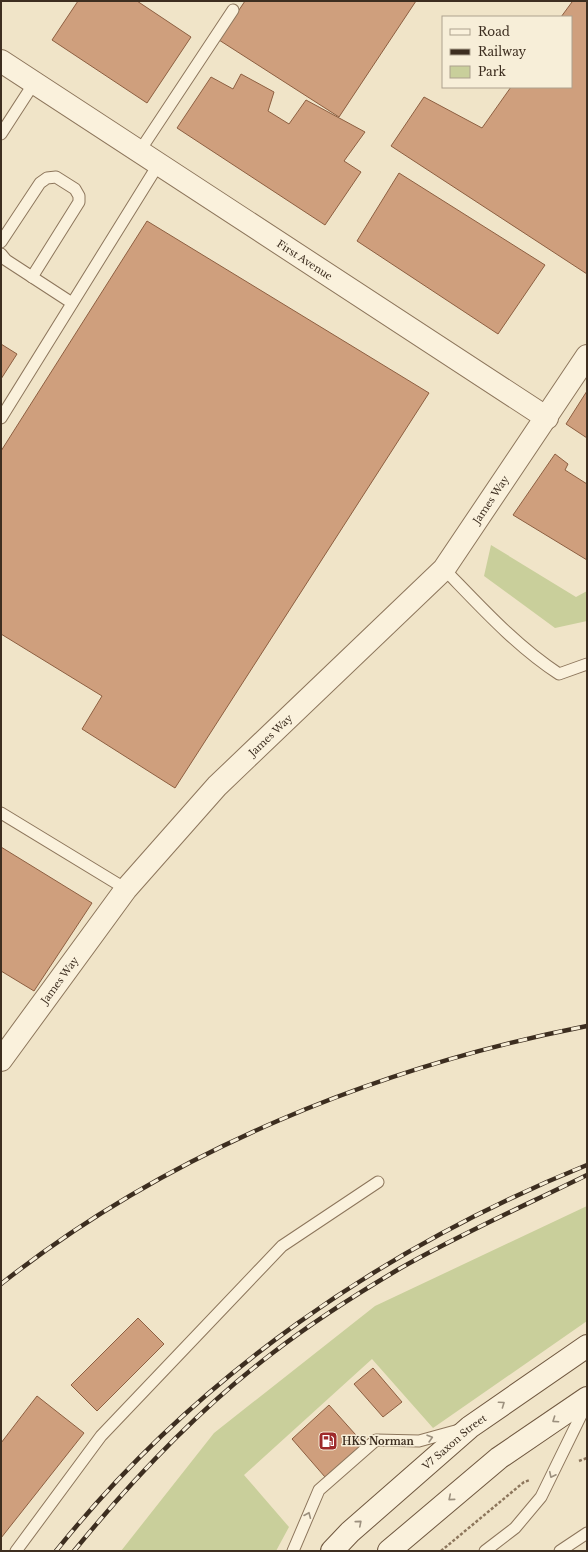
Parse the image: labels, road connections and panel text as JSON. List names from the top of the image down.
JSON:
{
  "streets": {
    "street": ["First Avenue", "James Way", "V7 Saxon Street"]
  },
  "crossings": [
    ["First Avenue", "James Way"]
  ],
  "places": {
    "fuel station": ["HKS Norman"]
  },
  "legend": ["Road", "Railway", "Park"]
}
